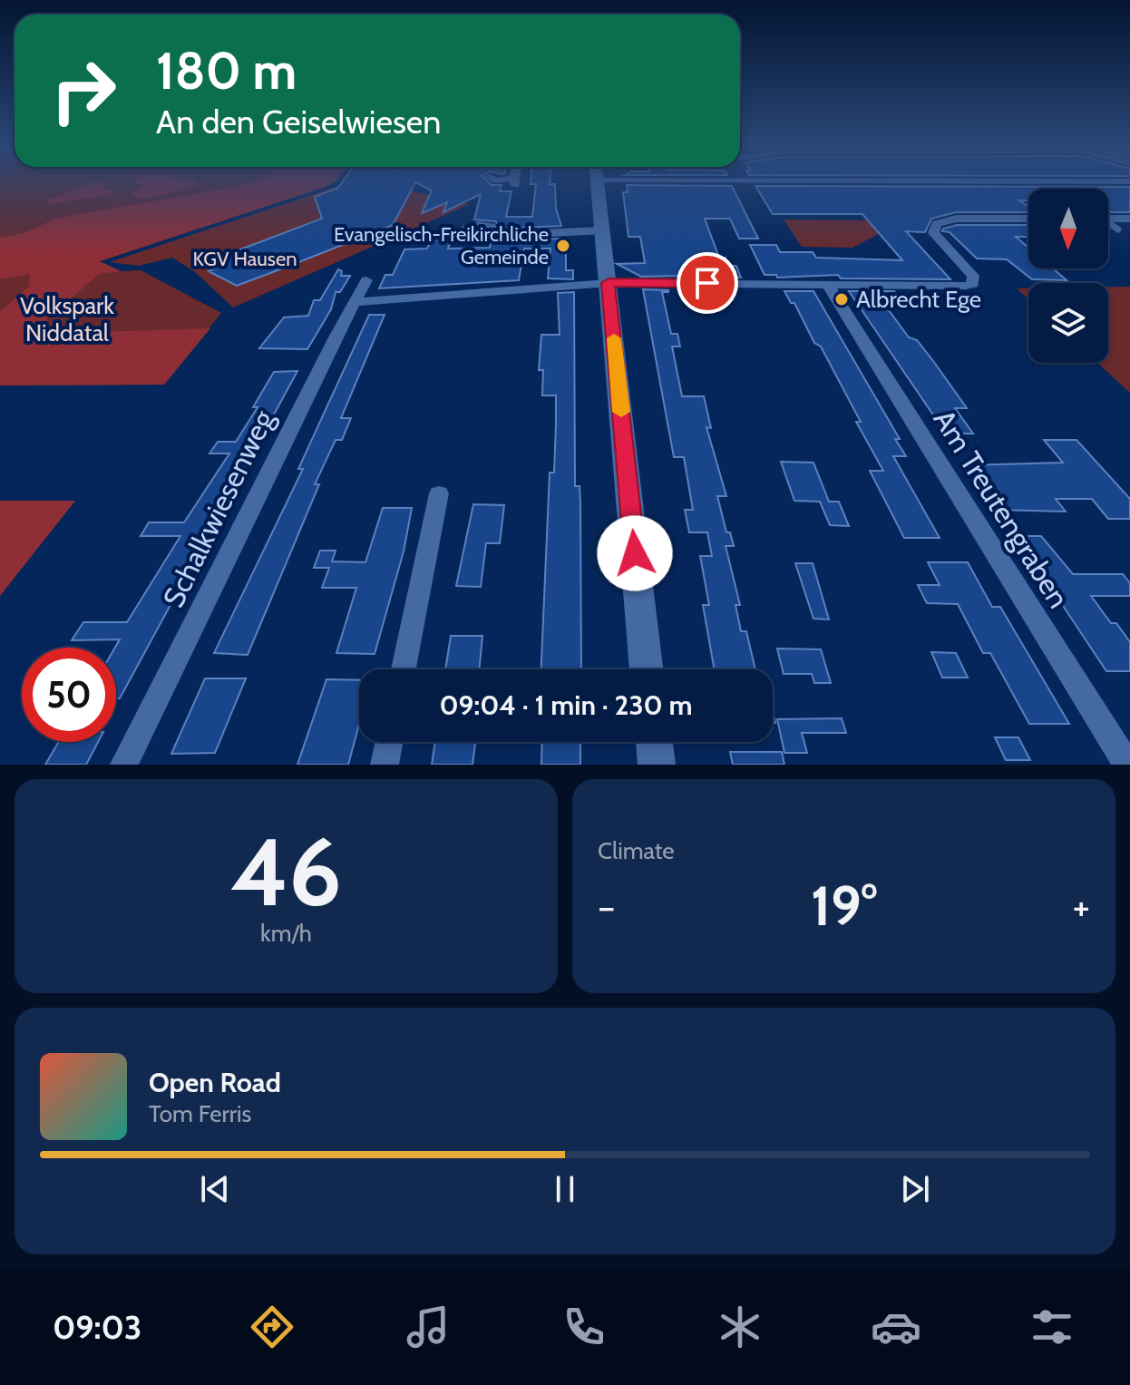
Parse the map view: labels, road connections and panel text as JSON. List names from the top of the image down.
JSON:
{
  "streets": {
    "street": ["Schalkwiesenweg", "Am Treutengraben"]
  },
  "parks": ["KGV Hausen", "Volkspark Niddatal"],
  "places": ["Evangelisch-Freikirchliche Gemeinde", "Albrecht Ege"],
  "north": "bottom",
  "page": {
    "turn": ["180 m", "An den Geiselwiesen"],
    "limit": "50",
    "trip": "09:04 · 1 min · 230 m",
    "tile": [
      ["46", "km/h"],
      "Climate"
    ],
    "heat": ["−", "19°", "+"],
    "song": ["Open Road", "Tom Ferris"],
    "tabs": "09:03"
  }
}
